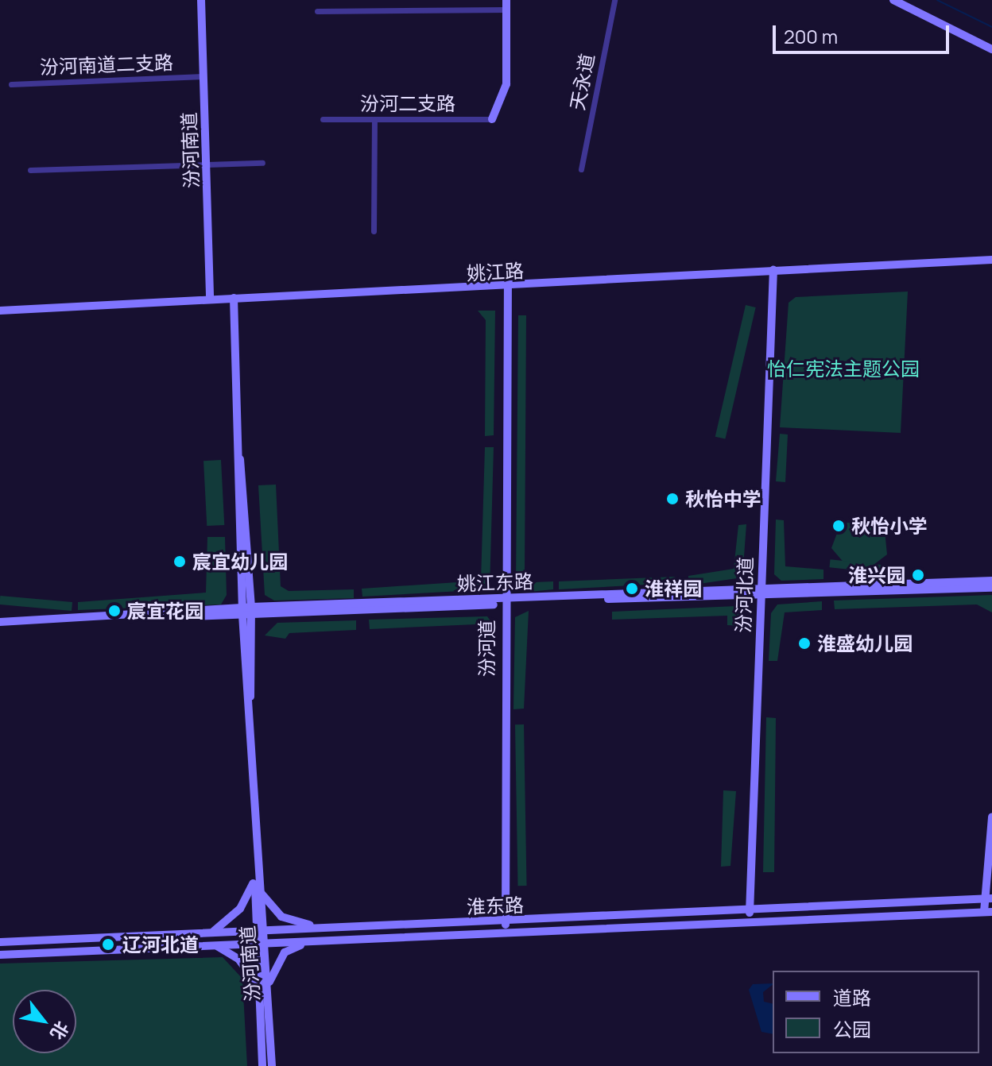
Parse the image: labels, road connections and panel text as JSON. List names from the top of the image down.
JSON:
{
  "streets": {
    "main road": [
      "汾河南道",
      "姚江路",
      "姚江东路",
      "汾河北道",
      "汾河道",
      "淮东路"
    ],
    "street": ["汾河南道二支路", "天永道", "汾河二支路"]
  },
  "crossings": [
    ["汾河南道二支路", "汾河南道"],
    ["汾河南道", "姚江路"],
    ["汾河南道", "姚江东路"],
    ["汾河南道", "淮东路"],
    ["姚江路", "汾河北道"],
    ["姚江路", "汾河道"],
    ["姚江东路", "汾河北道"],
    ["姚江东路", "汾河道"],
    ["汾河北道", "淮东路"],
    ["汾河道", "淮东路"]
  ],
  "parks": ["怡仁宪法主题公园"],
  "places": [
    "秋怡中学",
    "秋怡小学",
    "宸宜幼儿园",
    "淮兴园",
    "淮祥园",
    "宸宜花园",
    "淮盛幼儿园",
    "辽河北道"
  ],
  "legend": ["道路", "公园"],
  "scale_bar": "200 m",
  "north": "bottom right"
}
